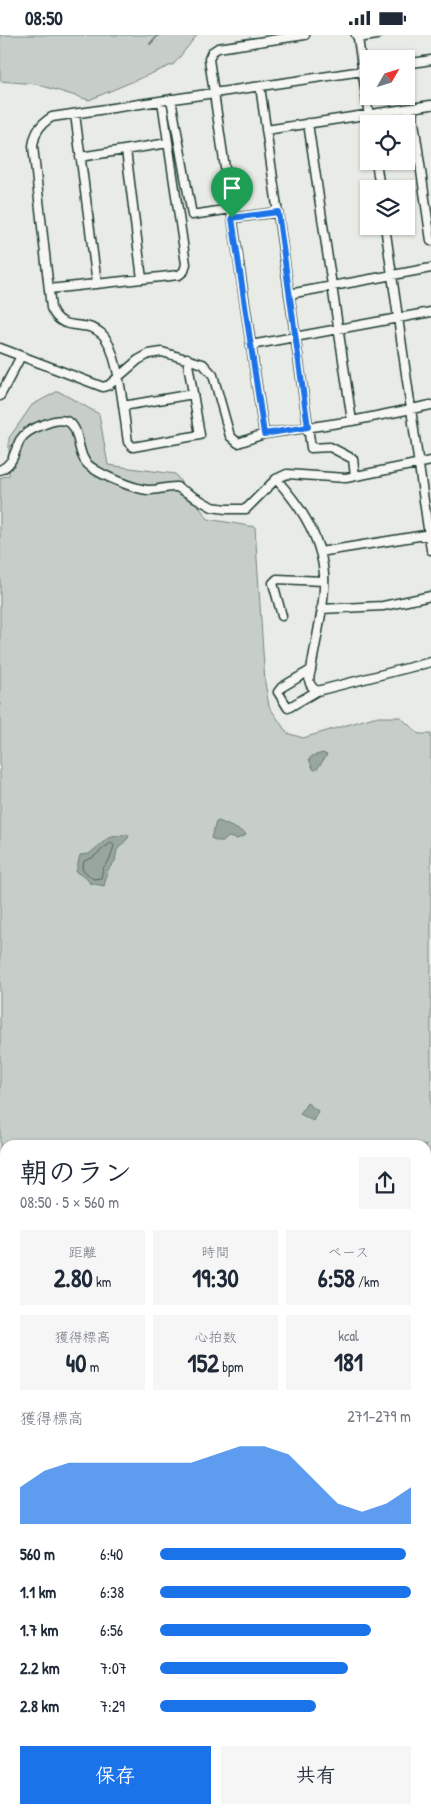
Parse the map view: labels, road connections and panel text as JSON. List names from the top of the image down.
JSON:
{
  "north": "top right",
  "page": {
    "status": "08:50",
    "heading": ["朝のラン", "08:50 · 5 × 560 m"],
    "stats": [
      ["距離", "2.80 km"],
      ["時間", "19:30"],
      ["ペース", "6:58 /km"],
      ["獲得標高", "40 m"],
      ["心拍数", "152 bpm"],
      ["kcal", "181"]
    ],
    "chart": ["獲得標高", "271–279 m"],
    "list": [
      {
        "name": "560 m",
        "note": "6:40"
      },
      {
        "name": "1.1 km",
        "note": "6:38"
      },
      {
        "name": "1.7 km",
        "note": "6:56"
      },
      {
        "name": "2.2 km",
        "note": "7:07"
      },
      {
        "name": "2.8 km",
        "note": "7:29"
      }
    ],
    "buttons": ["保存", "共有"]
  }
}
